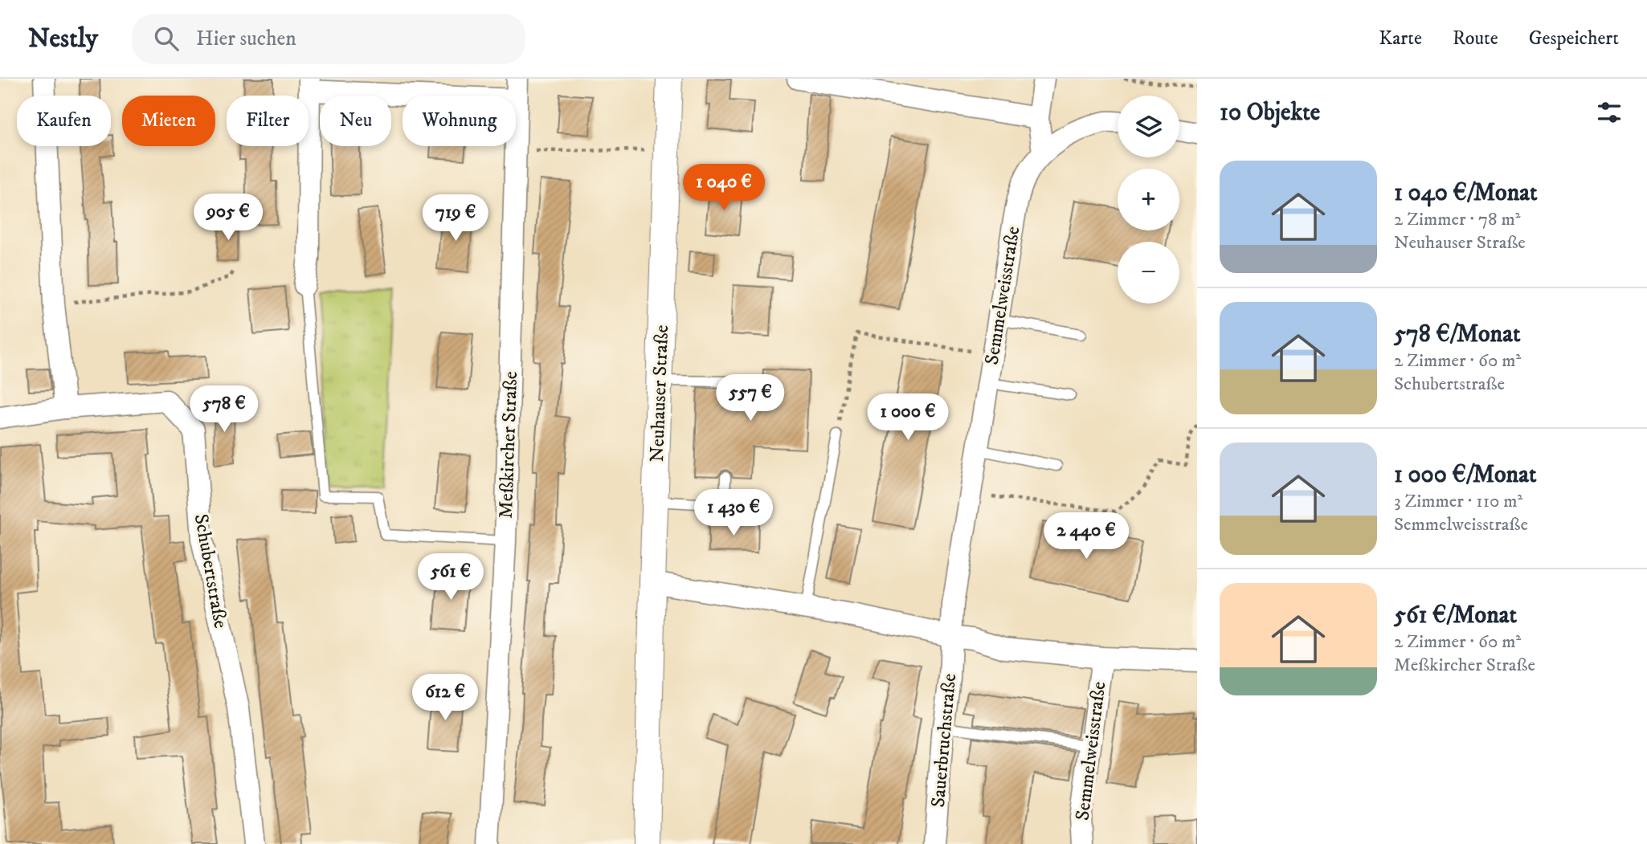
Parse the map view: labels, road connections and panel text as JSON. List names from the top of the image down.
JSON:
{
  "streets": {
    "street": [
      "Semmelweisstraße",
      "Neuhauser Straße",
      "Meßkircher Straße",
      "Schubertstraße",
      "Sauerbruchstraße"
    ]
  },
  "crossings": [
    ["Semmelweisstraße", "Neuhauser Straße"],
    ["Semmelweisstraße", "Sauerbruchstraße"]
  ],
  "page": {
    "header": "Nestly",
    "search": "Hier suchen",
    "nav": ["Karte", "Route", "Gespeichert"],
    "heading": "10 Objekte",
    "map_buttons": ["+", "−"],
    "chip": [
      "Kaufen",
      "Mieten",
      "Filter",
      "Neu",
      "Wohnung"
    ],
    "list": [
      {
        "name": "1 040 €/Monat",
        "note": "2 Zimmer · 78 m² · Neuhauser Straße"
      },
      {
        "name": "578 €/Monat",
        "note": "2 Zimmer · 60 m² · Schubertstraße"
      },
      {
        "name": "1 000 €/Monat",
        "note": "3 Zimmer · 110 m² · Semmelweisstraße"
      },
      {
        "name": "561 €/Monat",
        "note": "2 Zimmer · 60 m² · Meßkircher Straße"
      }
    ],
    "price": [
      "1 040 €",
      "905 €",
      "719 €",
      "557 €",
      "578 €",
      "1 000 €",
      "1 430 €",
      "2 440 €",
      "561 €",
      "612 €"
    ]
  }
}
